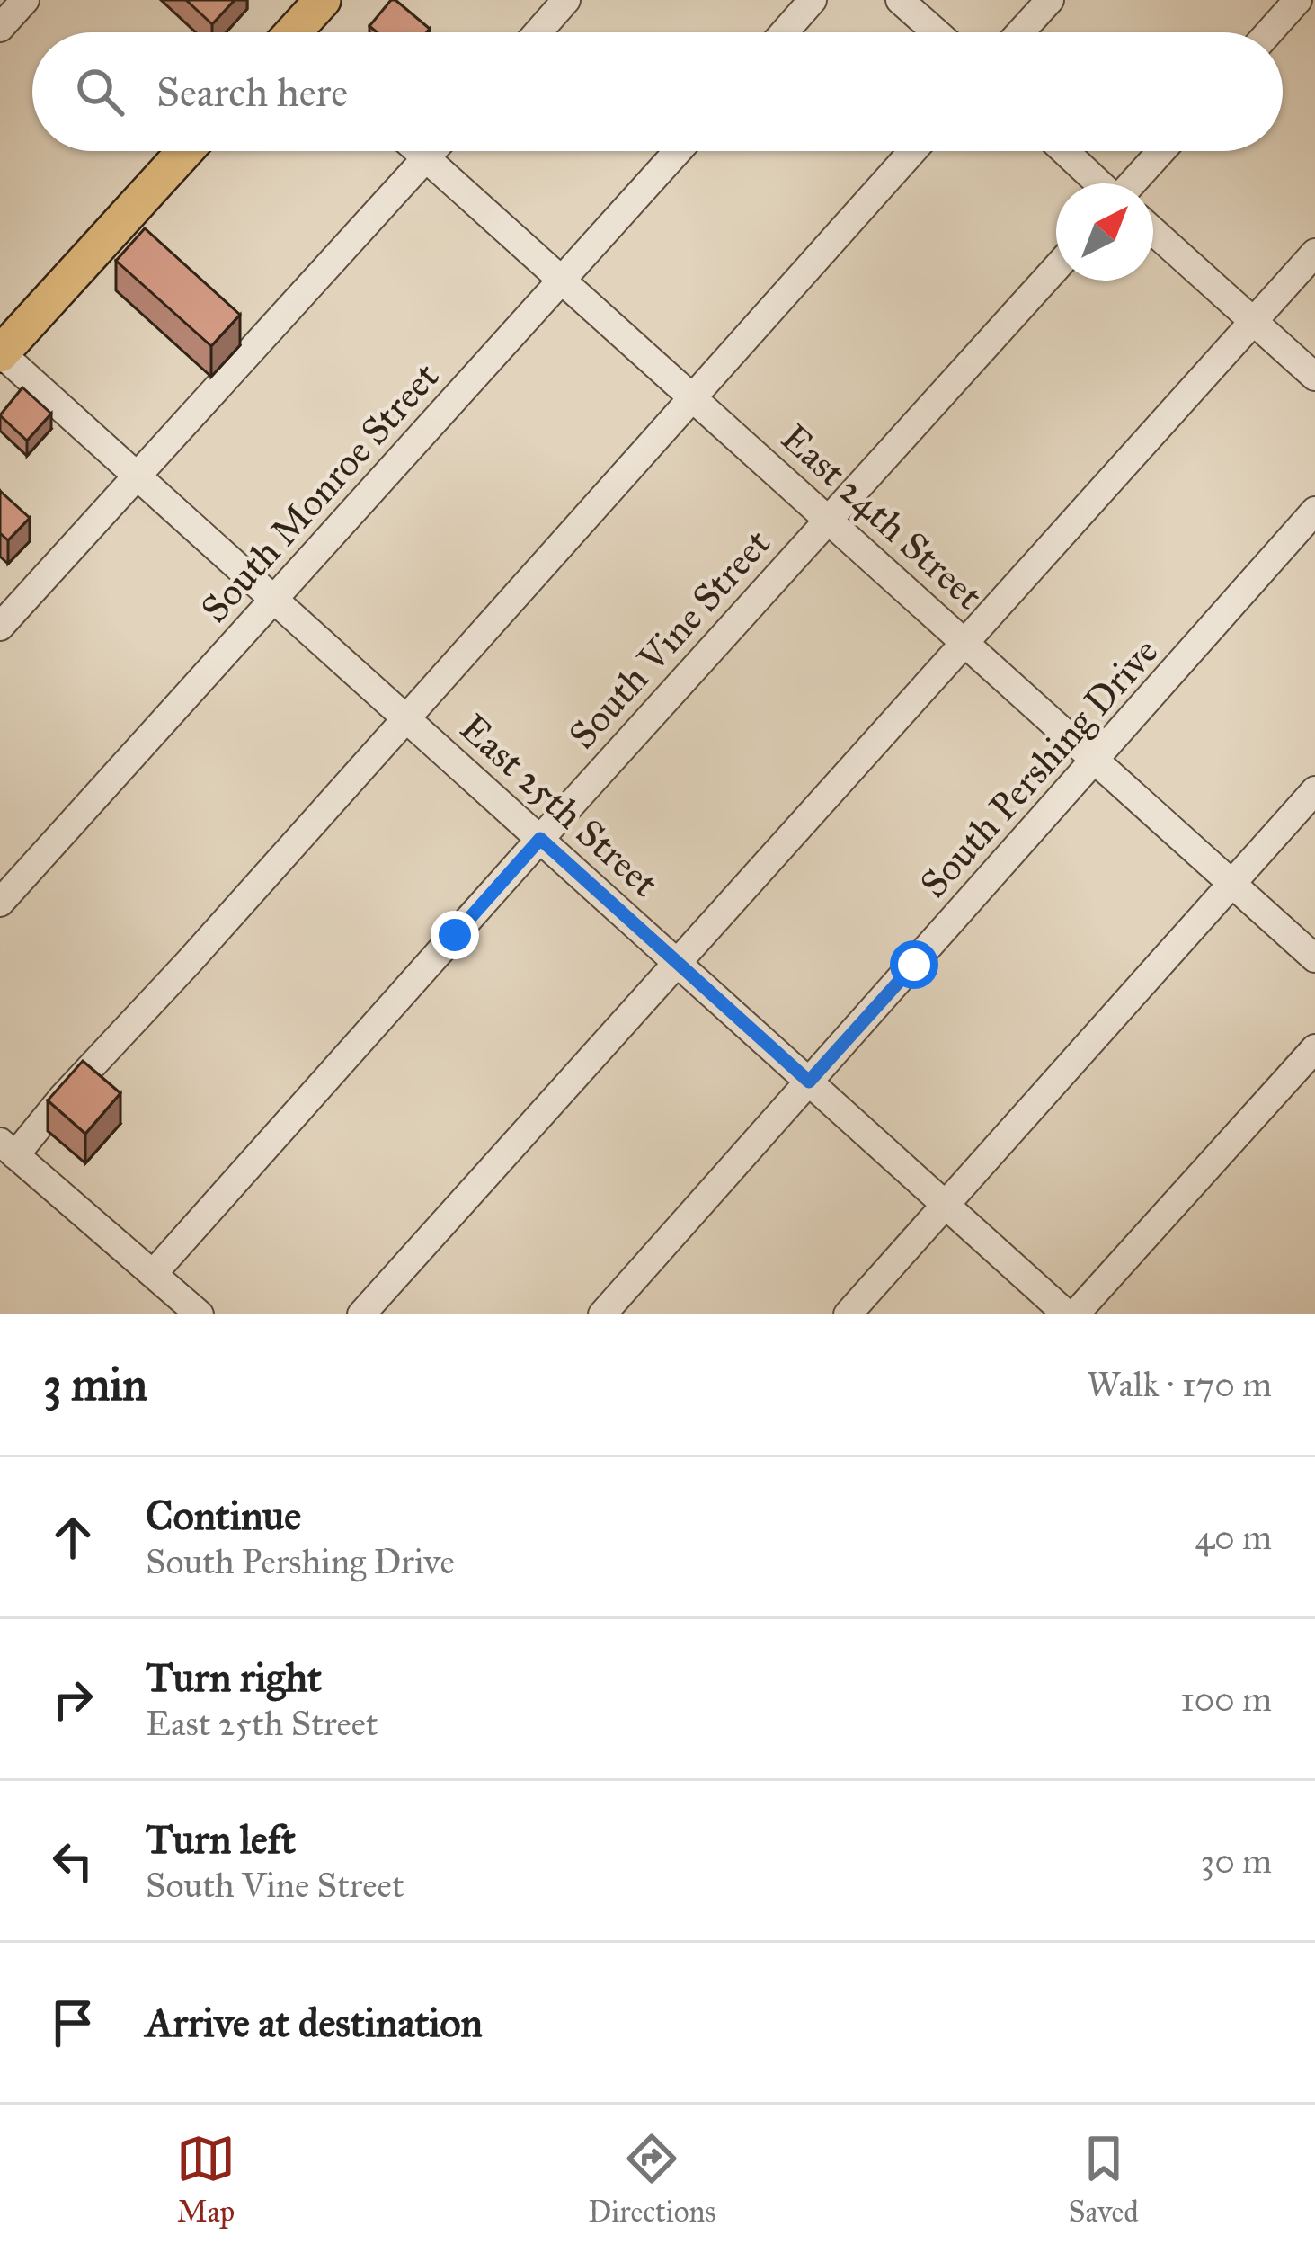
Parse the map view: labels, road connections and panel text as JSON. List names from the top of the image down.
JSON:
{
  "streets": {
    "street": [
      "South Monroe Street",
      "East 24th Street",
      "South Vine Street",
      "South Pershing Drive",
      "East 25th Street"
    ]
  },
  "crossings": [
    ["South Monroe Street", "East 24th Street"],
    ["South Monroe Street", "East 25th Street"],
    ["East 24th Street", "South Vine Street"],
    ["East 24th Street", "South Pershing Drive"],
    ["South Vine Street", "East 25th Street"],
    ["South Pershing Drive", "East 25th Street"]
  ],
  "north": "top right",
  "page": {
    "search": "Search here",
    "heading": ["3 min", "Walk · 170 m"],
    "list": [
      ["Continue", "South Pershing Drive", "40 m"],
      ["Turn right", "East 25th Street", "100 m"],
      ["Turn left", "South Vine Street", "30 m"],
      "Arrive at destination"
    ],
    "nav": ["Map", "Directions", "Saved"]
  }
}
